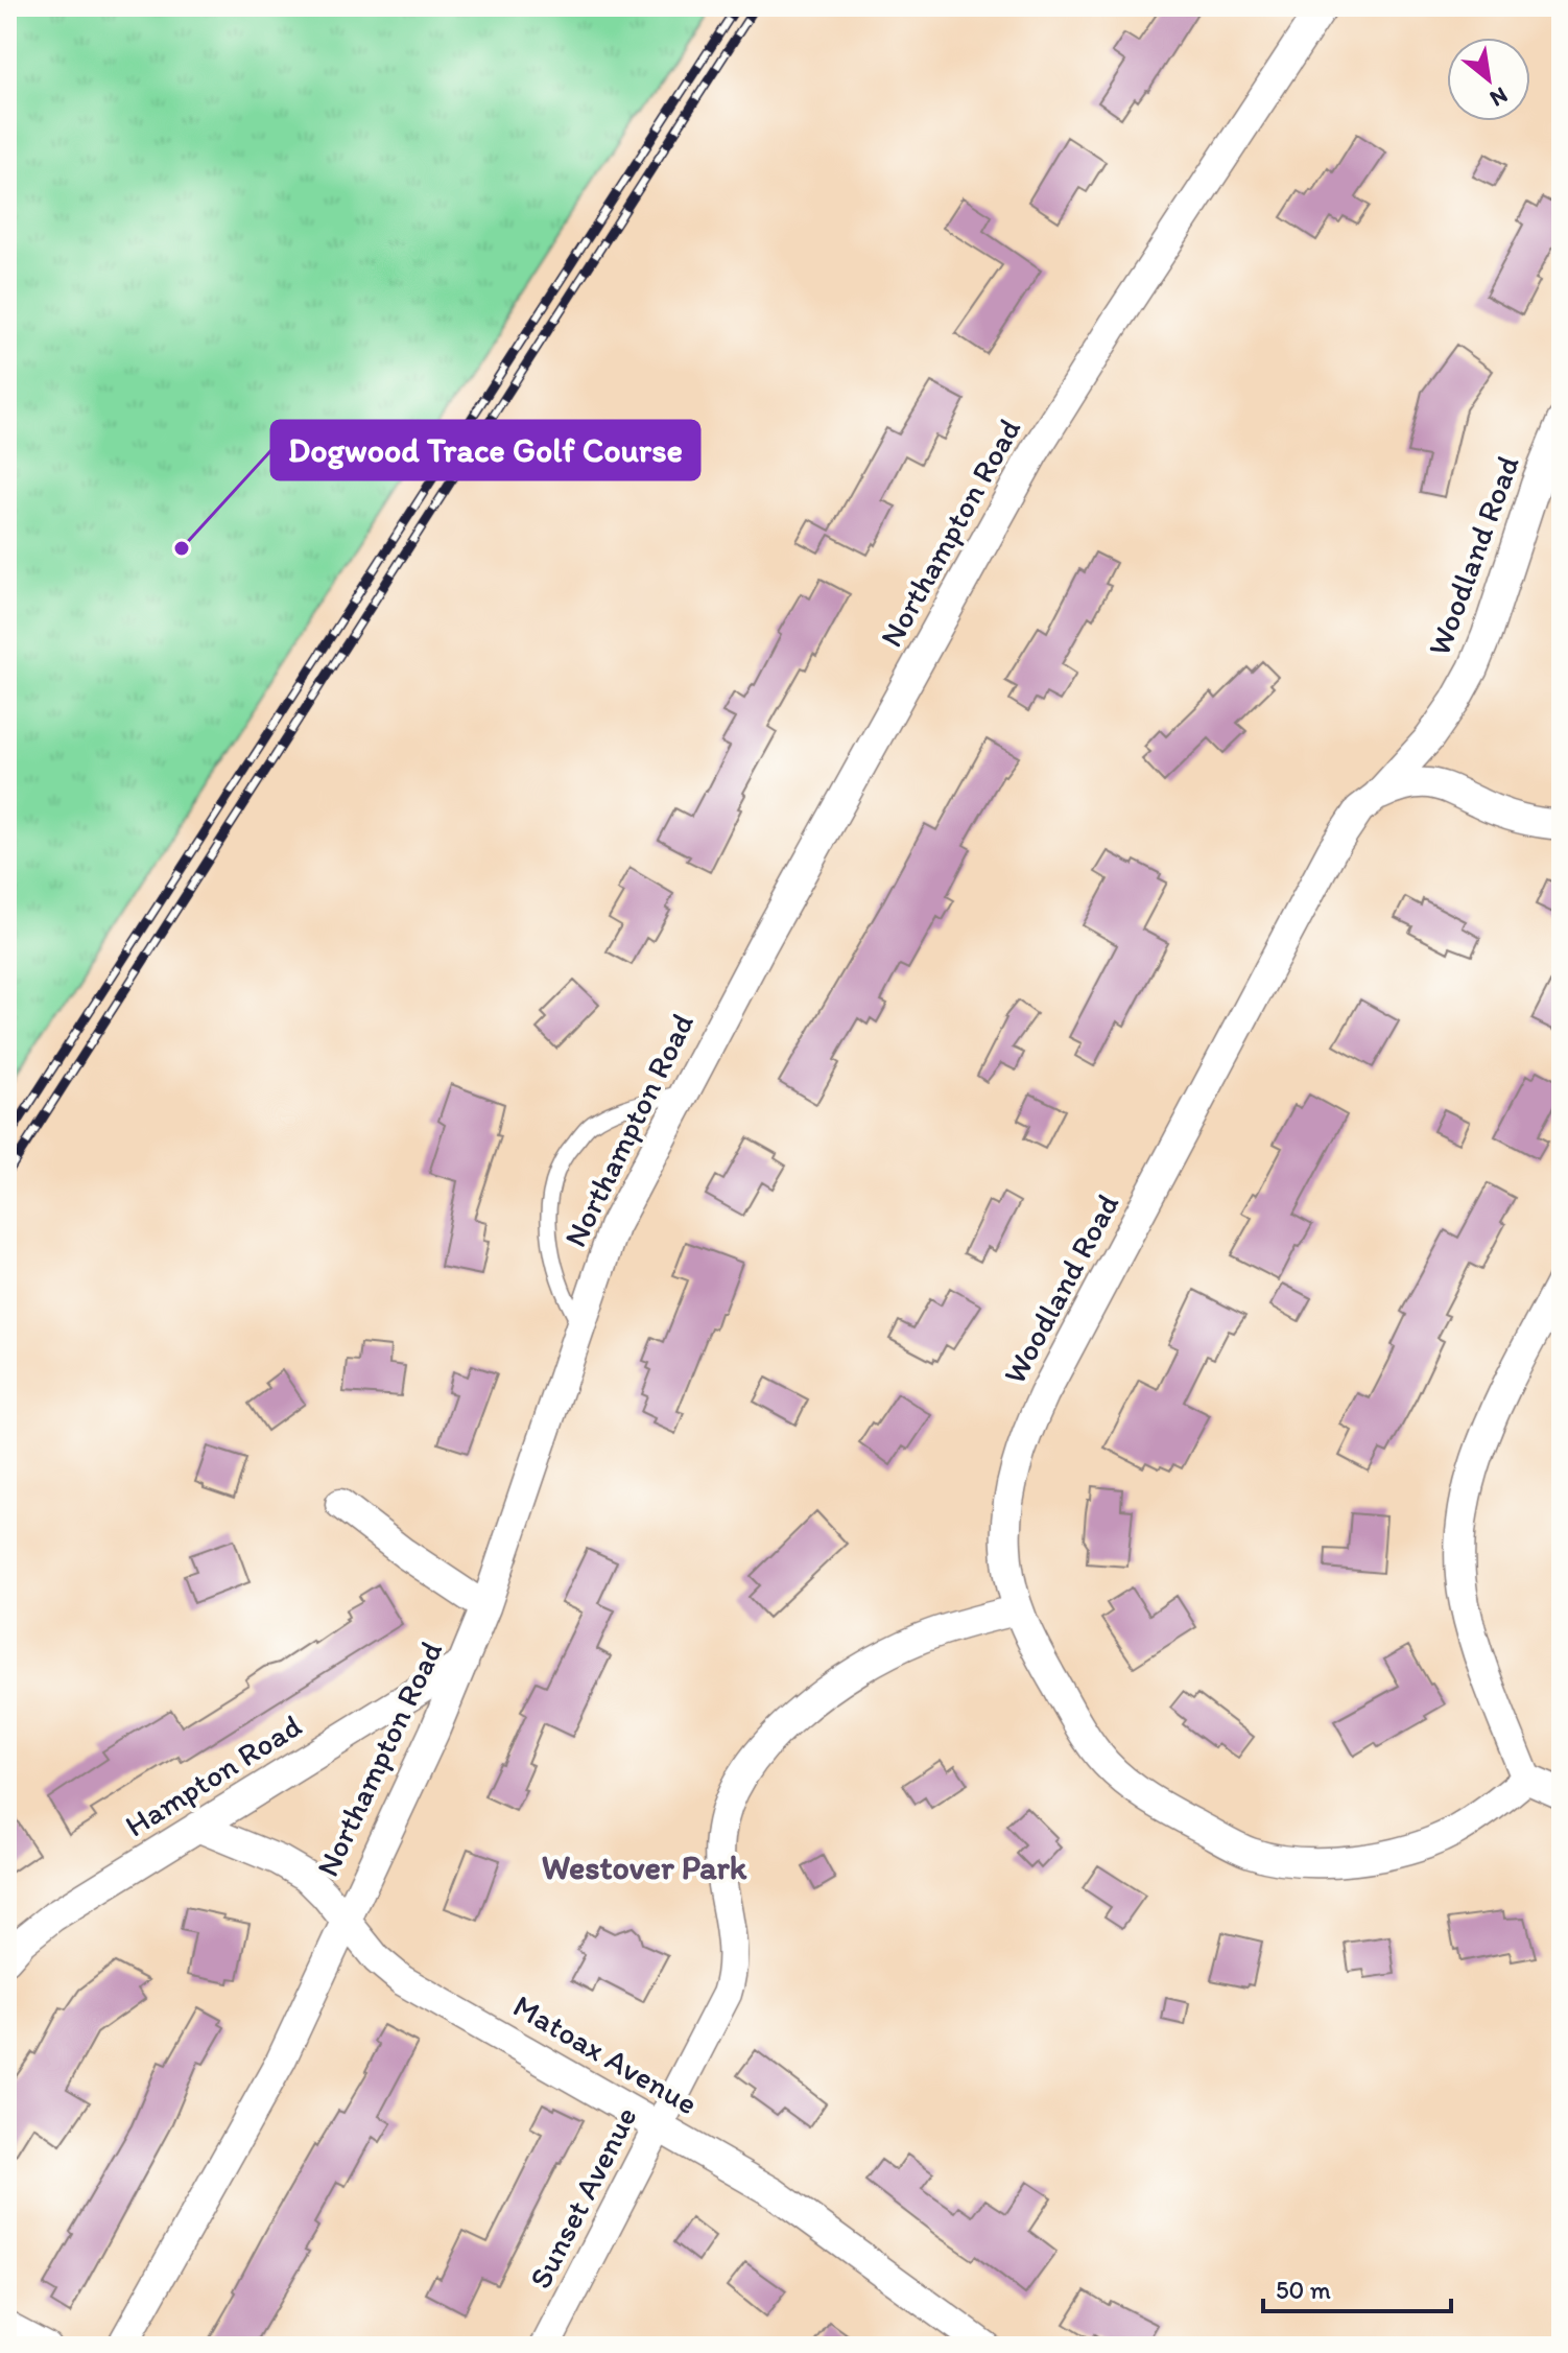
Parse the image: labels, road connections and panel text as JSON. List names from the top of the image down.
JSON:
{
  "streets": {
    "street": [
      "Northampton Road",
      "Woodland Road",
      "Hampton Road",
      "Matoax Avenue",
      "Sunset Avenue"
    ]
  },
  "crossings": [
    ["Northampton Road", "Hampton Road"],
    ["Northampton Road", "Matoax Avenue"],
    ["Woodland Road", "Sunset Avenue"],
    ["Hampton Road", "Matoax Avenue"],
    ["Matoax Avenue", "Sunset Avenue"]
  ],
  "districts": ["Westover Park"],
  "places": ["Dogwood Trace Golf Course"],
  "scale_bar": "50 m",
  "north": "bottom right"
}
